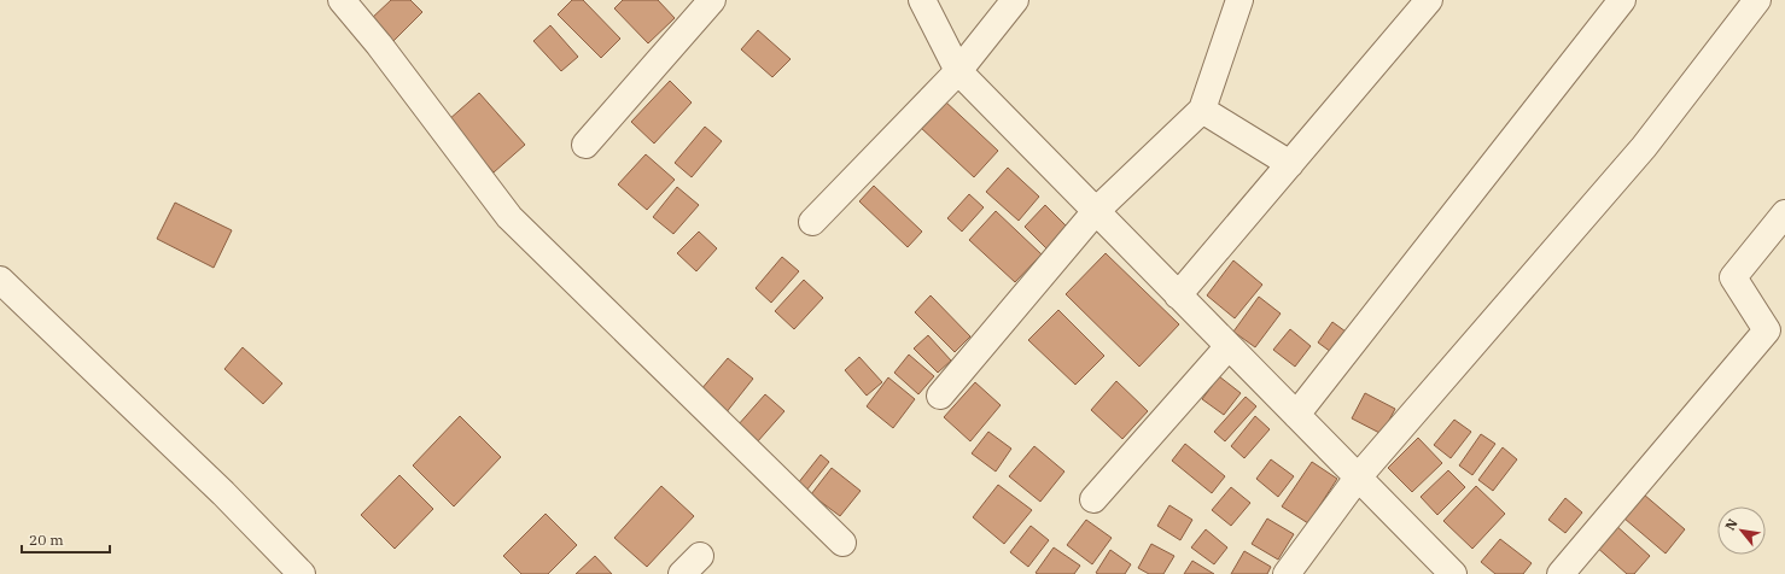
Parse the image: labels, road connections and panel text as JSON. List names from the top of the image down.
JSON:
{
  "scale_bar": "20 m",
  "north": "top left"
}
